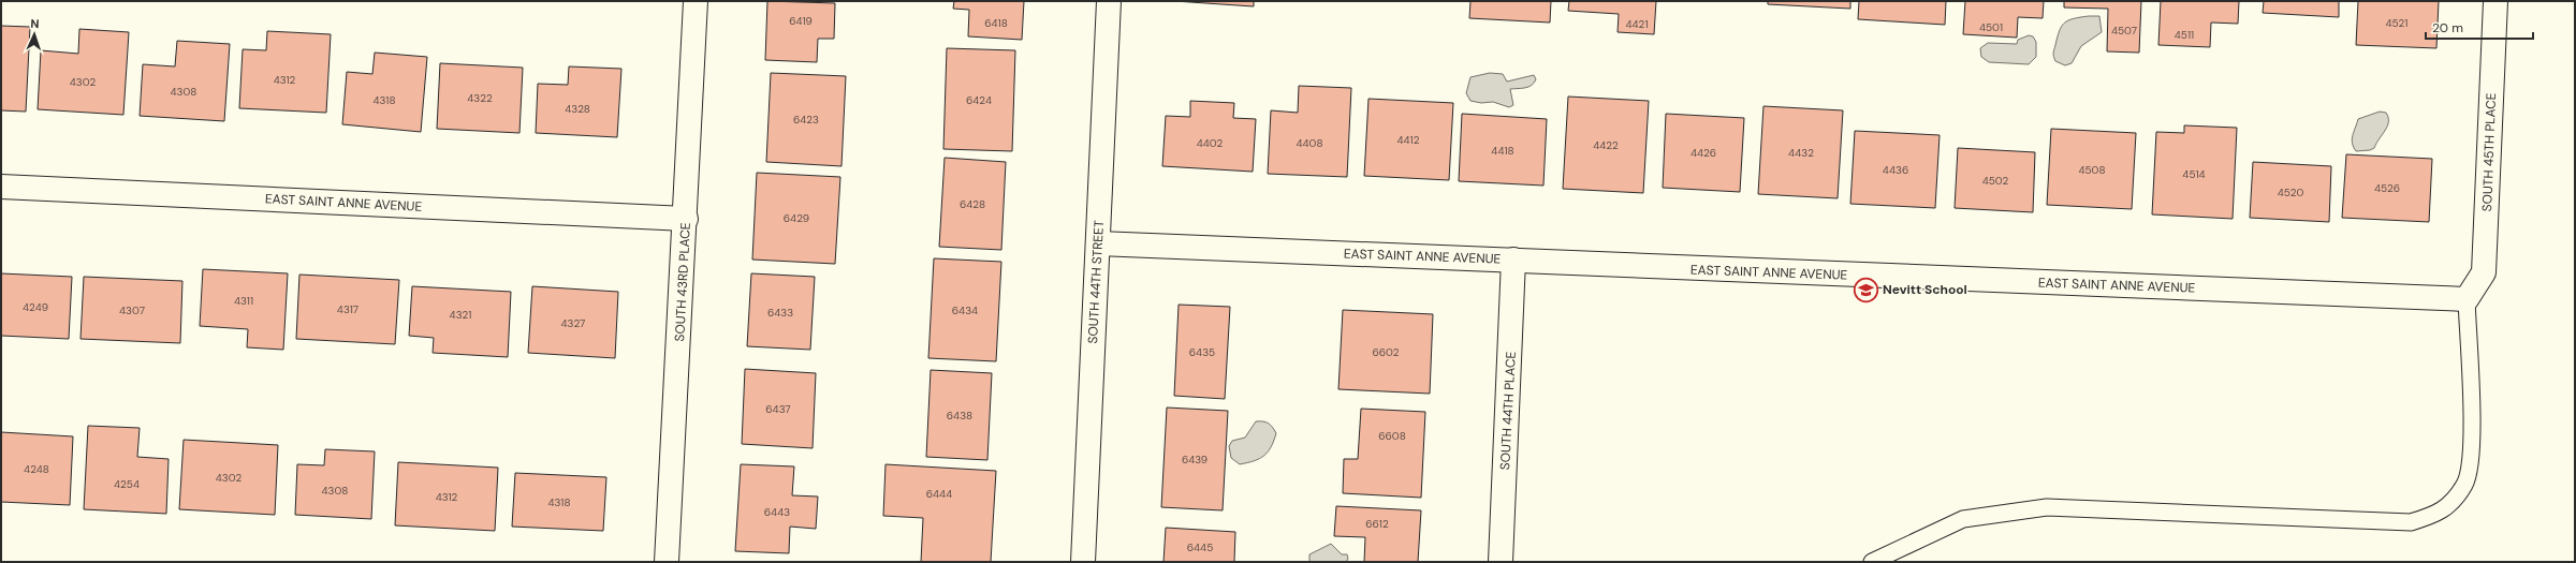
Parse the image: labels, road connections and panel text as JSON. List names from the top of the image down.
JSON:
{
  "streets": {
    "street": [
      "SOUTH 45TH PLACE",
      "EAST SAINT ANNE AVENUE",
      "SOUTH 43RD PLACE",
      "SOUTH 44TH STREET",
      "SOUTH 44TH PLACE"
    ]
  },
  "crossings": [
    ["SOUTH 45TH PLACE", "EAST SAINT ANNE AVENUE"],
    ["EAST SAINT ANNE AVENUE", "SOUTH 43RD PLACE"],
    ["EAST SAINT ANNE AVENUE", "SOUTH 44TH STREET"],
    ["EAST SAINT ANNE AVENUE", "SOUTH 44TH PLACE"]
  ],
  "places": {
    "school or university": ["Nevitt School"]
  },
  "house_numbers": [
    "6419",
    "6418",
    "4521",
    "4421",
    "4501",
    "4507",
    "4511",
    "4312",
    "4302",
    "4308",
    "4322",
    "4318",
    "6424",
    "4328",
    "6423",
    "4412",
    "4402",
    "4408",
    "4422",
    "4418",
    "4426",
    "4432",
    "4436",
    "4508",
    "4514",
    "4502",
    "4526",
    "4520",
    "6428",
    "6429",
    "4311",
    "4249",
    "4317",
    "4307",
    "6434",
    "6433",
    "4321",
    "4327",
    "6435",
    "6602",
    "6437",
    "6438",
    "6608",
    "6439",
    "4248",
    "4302",
    "4254",
    "4308",
    "6444",
    "4312",
    "4318",
    "6443",
    "6612",
    "6445"
  ],
  "scale_bar": "20 m",
  "north": "top"
}
